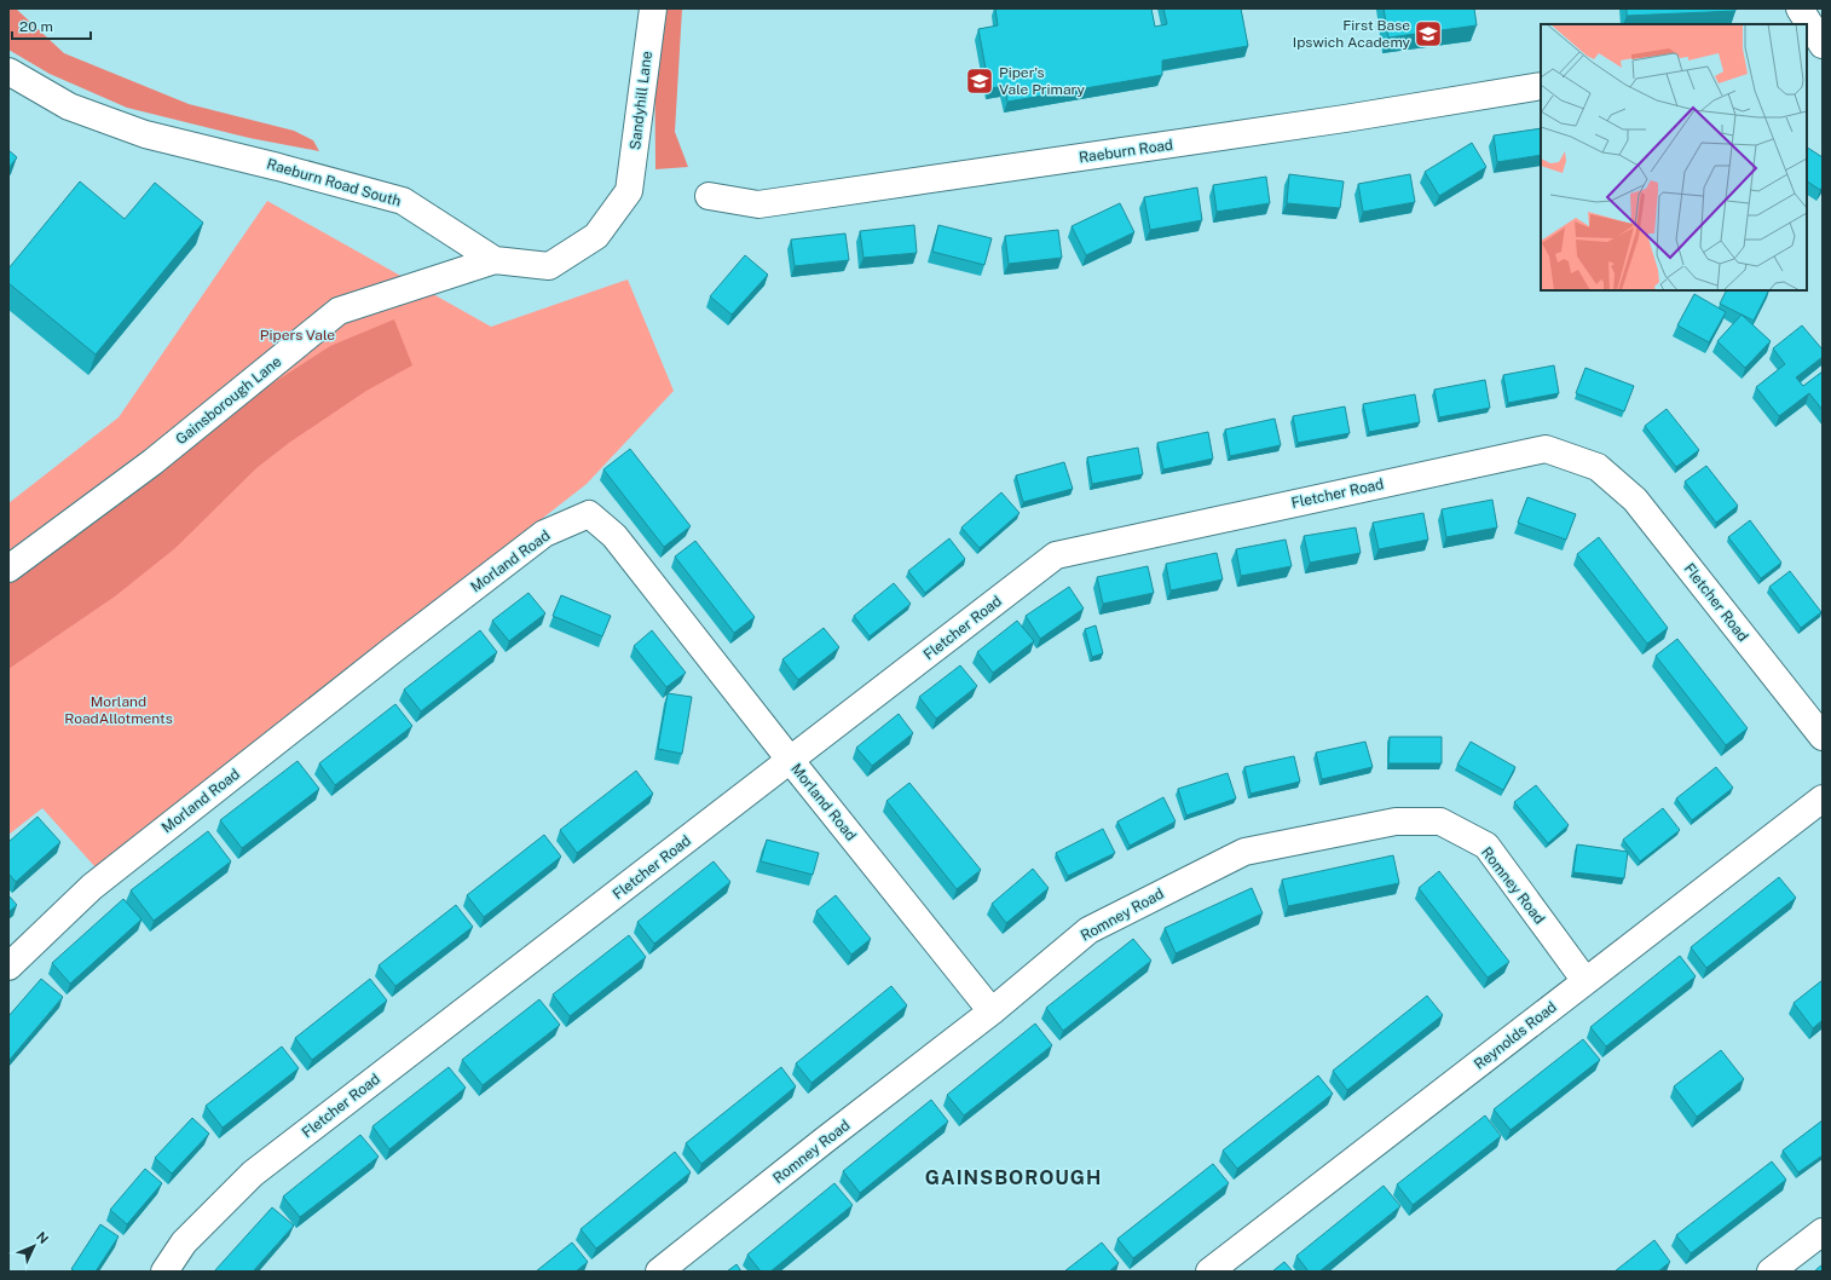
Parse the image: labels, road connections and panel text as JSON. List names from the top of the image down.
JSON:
{
  "streets": {
    "street": [
      "Sandyhill Lane",
      "Raeburn Road",
      "Raeburn Road South",
      "Gainsborough Lane",
      "Fletcher Road",
      "Morland Road",
      "Romney Road",
      "Reynolds Road"
    ]
  },
  "crossings": [
    ["Sandyhill Lane", "Raeburn Road South"],
    ["Raeburn Road South", "Gainsborough Lane"],
    ["Fletcher Road", "Morland Road"],
    ["Morland Road", "Romney Road"],
    ["Romney Road", "Reynolds Road"]
  ],
  "districts": ["GAINSBOROUGH"],
  "parks": ["Pipers Vale", "Morland RoadAllotments"],
  "places": {
    "school or university": ["First Base Ipswich Academy", "Piper's Vale Primary"]
  },
  "scale_bar": "20 m",
  "north": "top right"
}
